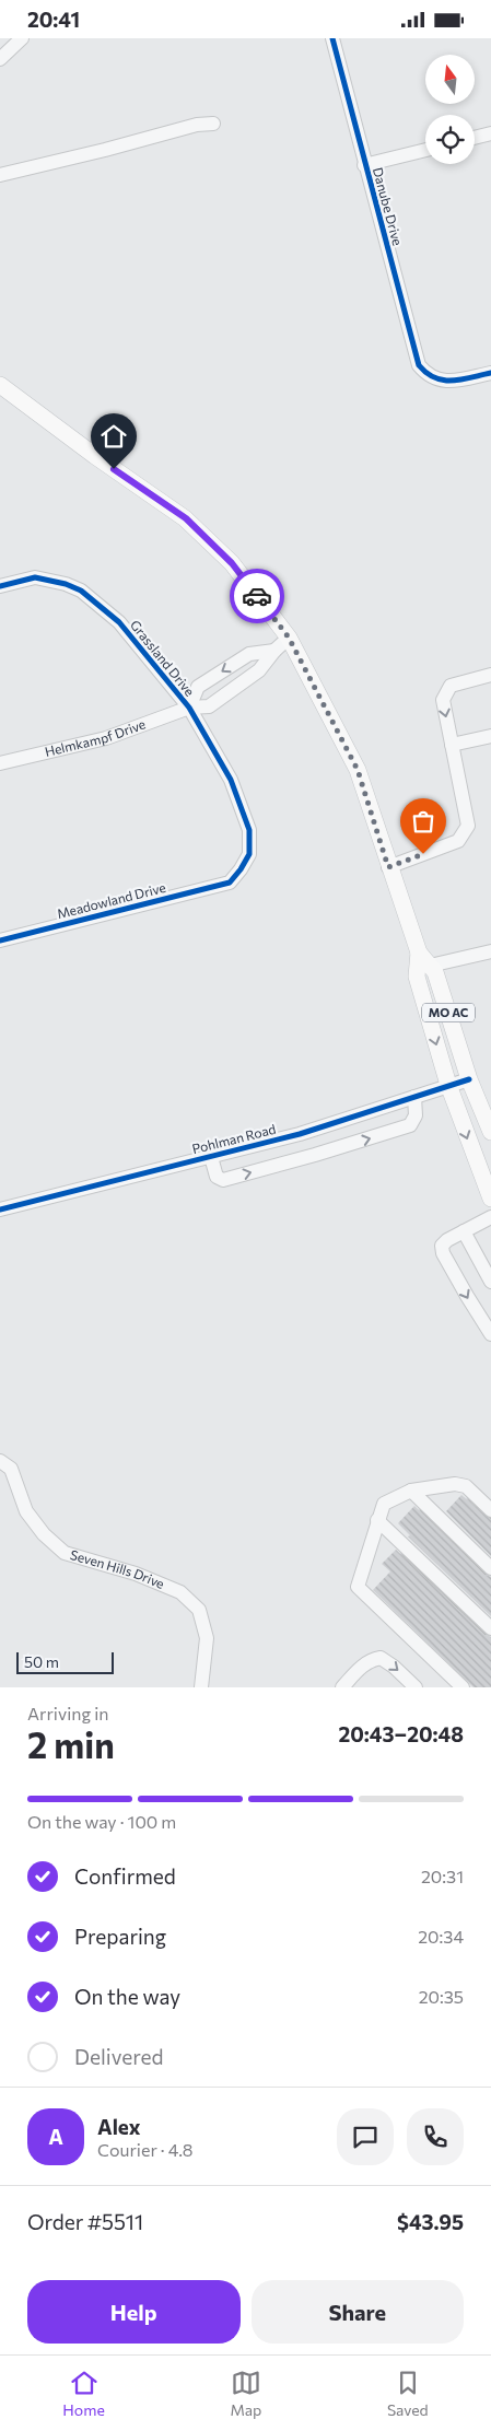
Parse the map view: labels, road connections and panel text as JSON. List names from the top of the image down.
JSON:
{
  "streets": {
    "main road": ["MO AC"],
    "street": [
      "Danube Drive",
      "Grassland Drive",
      "Helmkampf Drive",
      "Meadowland Drive",
      "Pohlman Road",
      "Seven Hills Drive"
    ]
  },
  "crossings": [
    ["Grassland Drive", "Helmkampf Drive"],
    ["Grassland Drive", "Meadowland Drive"],
    ["Helmkampf Drive", "MO AC"],
    ["MO AC", "Pohlman Road"]
  ],
  "scale_bar": "50 m",
  "north": "top",
  "page": {
    "status": "20:41",
    "scale": "50 m",
    "heading": ["2 min", "Arriving in", "20:43–20:48"],
    "panel": [
      "Alex",
      "Courier · 4.8",
      "Order #5511",
      "$43.95"
    ],
    "bar": "On the way · 100 m",
    "list": [
      ["Confirmed", "20:31"],
      ["Preparing", "20:34"],
      ["On the way", "20:35"],
      "Delivered"
    ],
    "round": "A",
    "buttons": ["Help", "Share"],
    "tabs": ["Home", "Map", "Saved"]
  }
}
